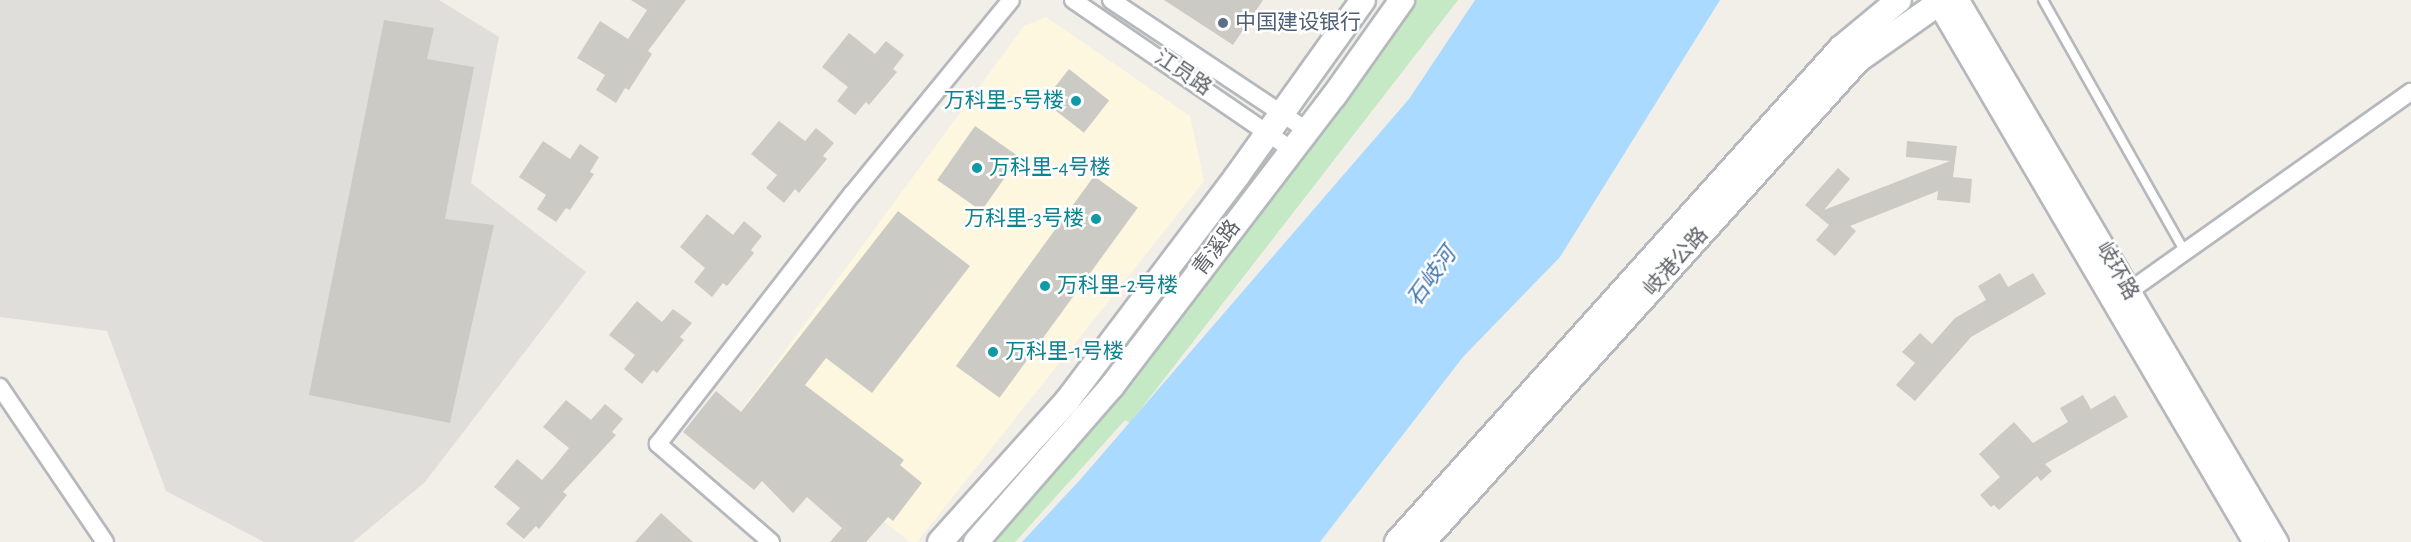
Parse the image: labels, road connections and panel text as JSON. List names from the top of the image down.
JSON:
{
  "streets": {
    "main road": ["青溪路", "岐港公路"],
    "street": ["江员路", "岐环路"]
  },
  "crossings": [
    ["江员路", "青溪路"],
    ["岐港公路", "岐环路"]
  ],
  "water": ["石岐河"],
  "places": [
    "中国建设银行",
    "万科里-5号楼",
    "万科里-4号楼",
    "万科里-3号楼",
    "万科里-2号楼",
    "万科里-1号楼"
  ]
}
